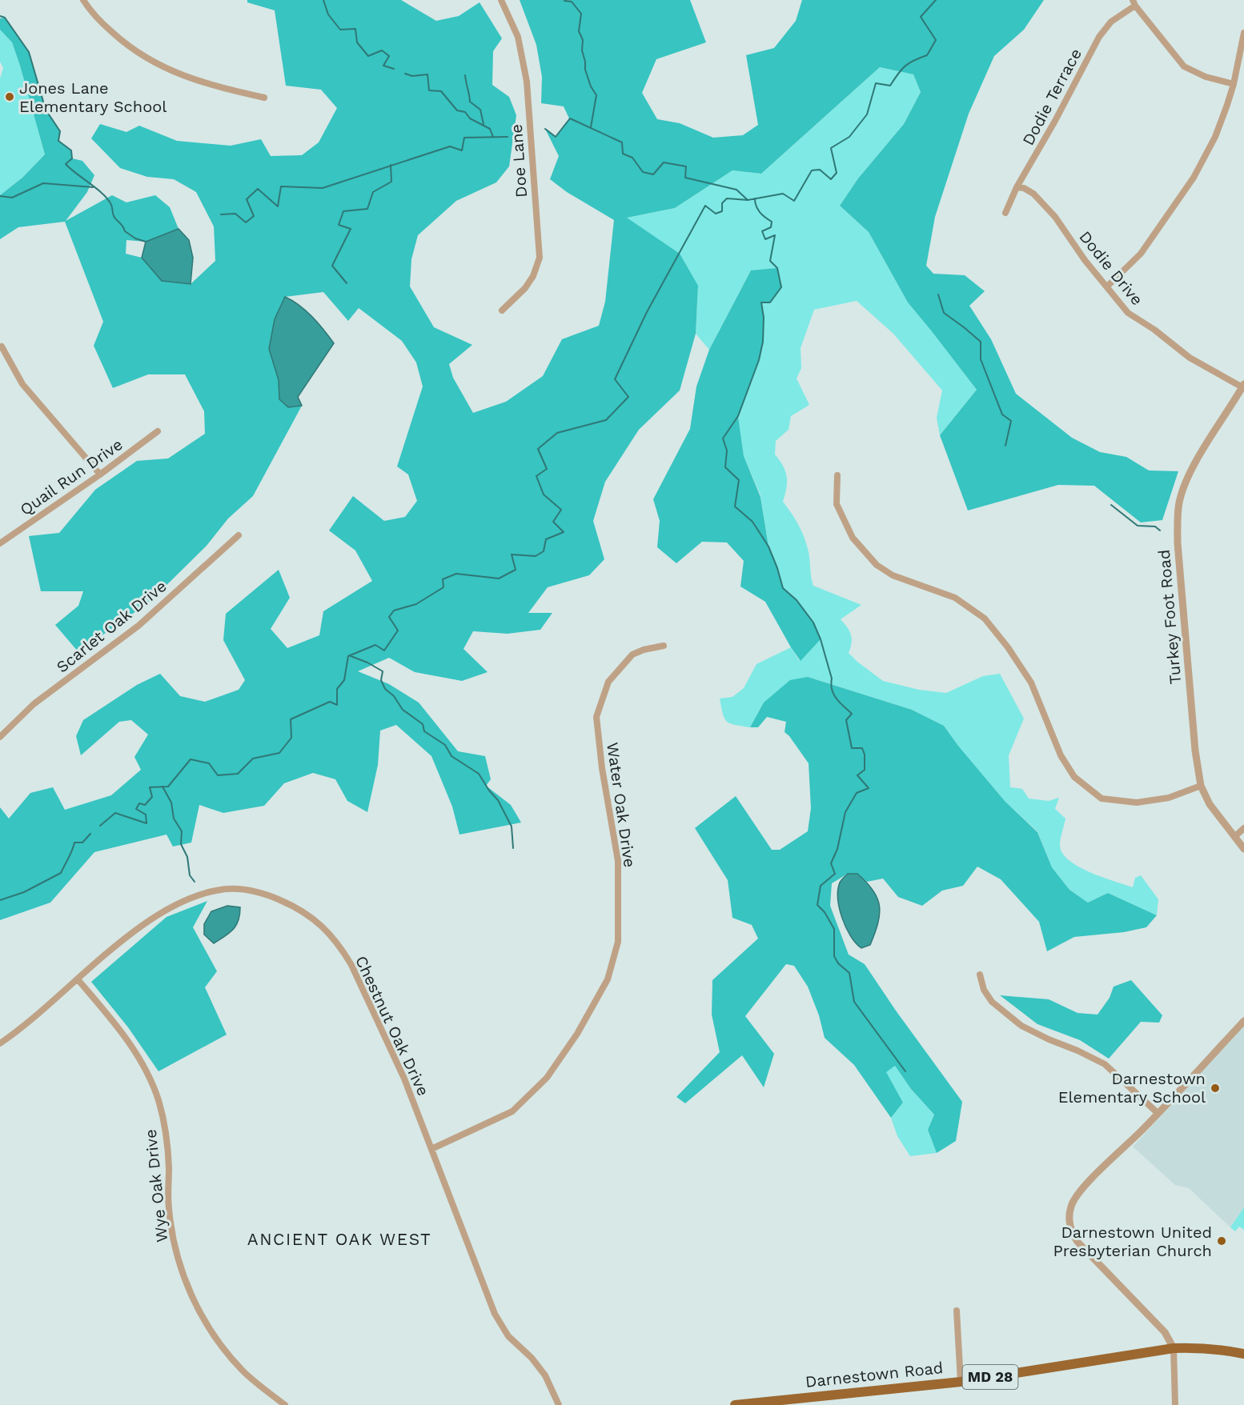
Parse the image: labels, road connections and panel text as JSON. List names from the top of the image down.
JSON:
{
  "streets": {
    "main road": ["Darnestown Road", "MD 28"],
    "street": [
      "Dodie Terrace",
      "Doe Lane",
      "Dodie Drive",
      "Quail Run Drive",
      "Turkey Foot Road",
      "Scarlet Oak Drive",
      "Water Oak Drive",
      "Chestnut Oak Drive",
      "Wye Oak Drive"
    ]
  },
  "crossings": [
    ["Dodie Terrace", "Dodie Drive"],
    ["Dodie Drive", "Turkey Foot Road"],
    ["Water Oak Drive", "Chestnut Oak Drive"],
    ["Chestnut Oak Drive", "Wye Oak Drive"]
  ],
  "districts": ["ANCIENT OAK WEST"],
  "places": ["Jones Lane Elementary School", "Darnestown Elementary School", "Darnestown United Presbyterian Church"]
}
